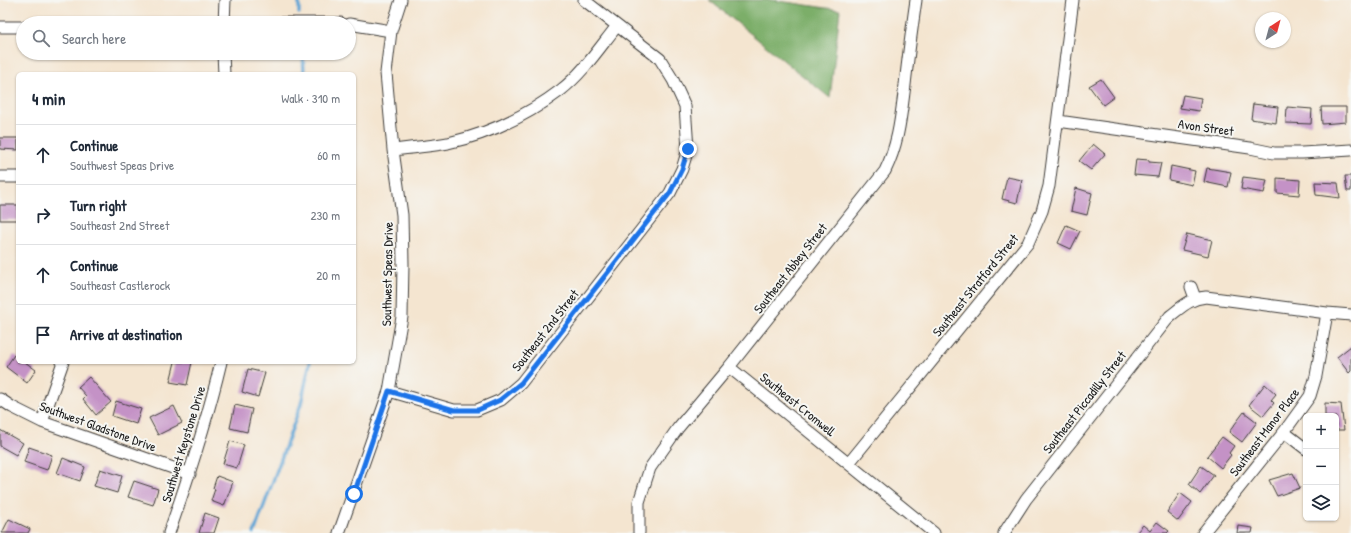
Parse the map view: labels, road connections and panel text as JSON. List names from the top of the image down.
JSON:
{
  "streets": {
    "street": [
      "Avon Street",
      "Southeast Abbey Street",
      "Southwest Speas Drive",
      "Southeast Stratford Street",
      "Southeast 2nd Street",
      "Southeast Piccadilly Street",
      "Southeast Cromwell",
      "Southwest Gladstone Drive",
      "Southeast Manor Place",
      "Southwest Keystone Drive"
    ]
  },
  "crossings": [
    ["Avon Street", "Southeast Stratford Street"],
    ["Southeast Abbey Street", "Southeast Cromwell"],
    ["Southwest Speas Drive", "Southeast 2nd Street"],
    ["Southeast Stratford Street", "Southeast Cromwell"],
    ["Southwest Gladstone Drive", "Southwest Keystone Drive"]
  ],
  "north": "top right",
  "page": {
    "search": "Search here",
    "heading": ["4 min", "Walk · 310 m"],
    "list": [
      ["Continue", "Southwest Speas Drive", "60 m"],
      ["Turn right", "Southeast 2nd Street", "230 m"],
      ["Continue", "Southeast Castlerock", "20 m"],
      "Arrive at destination"
    ],
    "map_buttons": ["+", "−"]
  }
}
